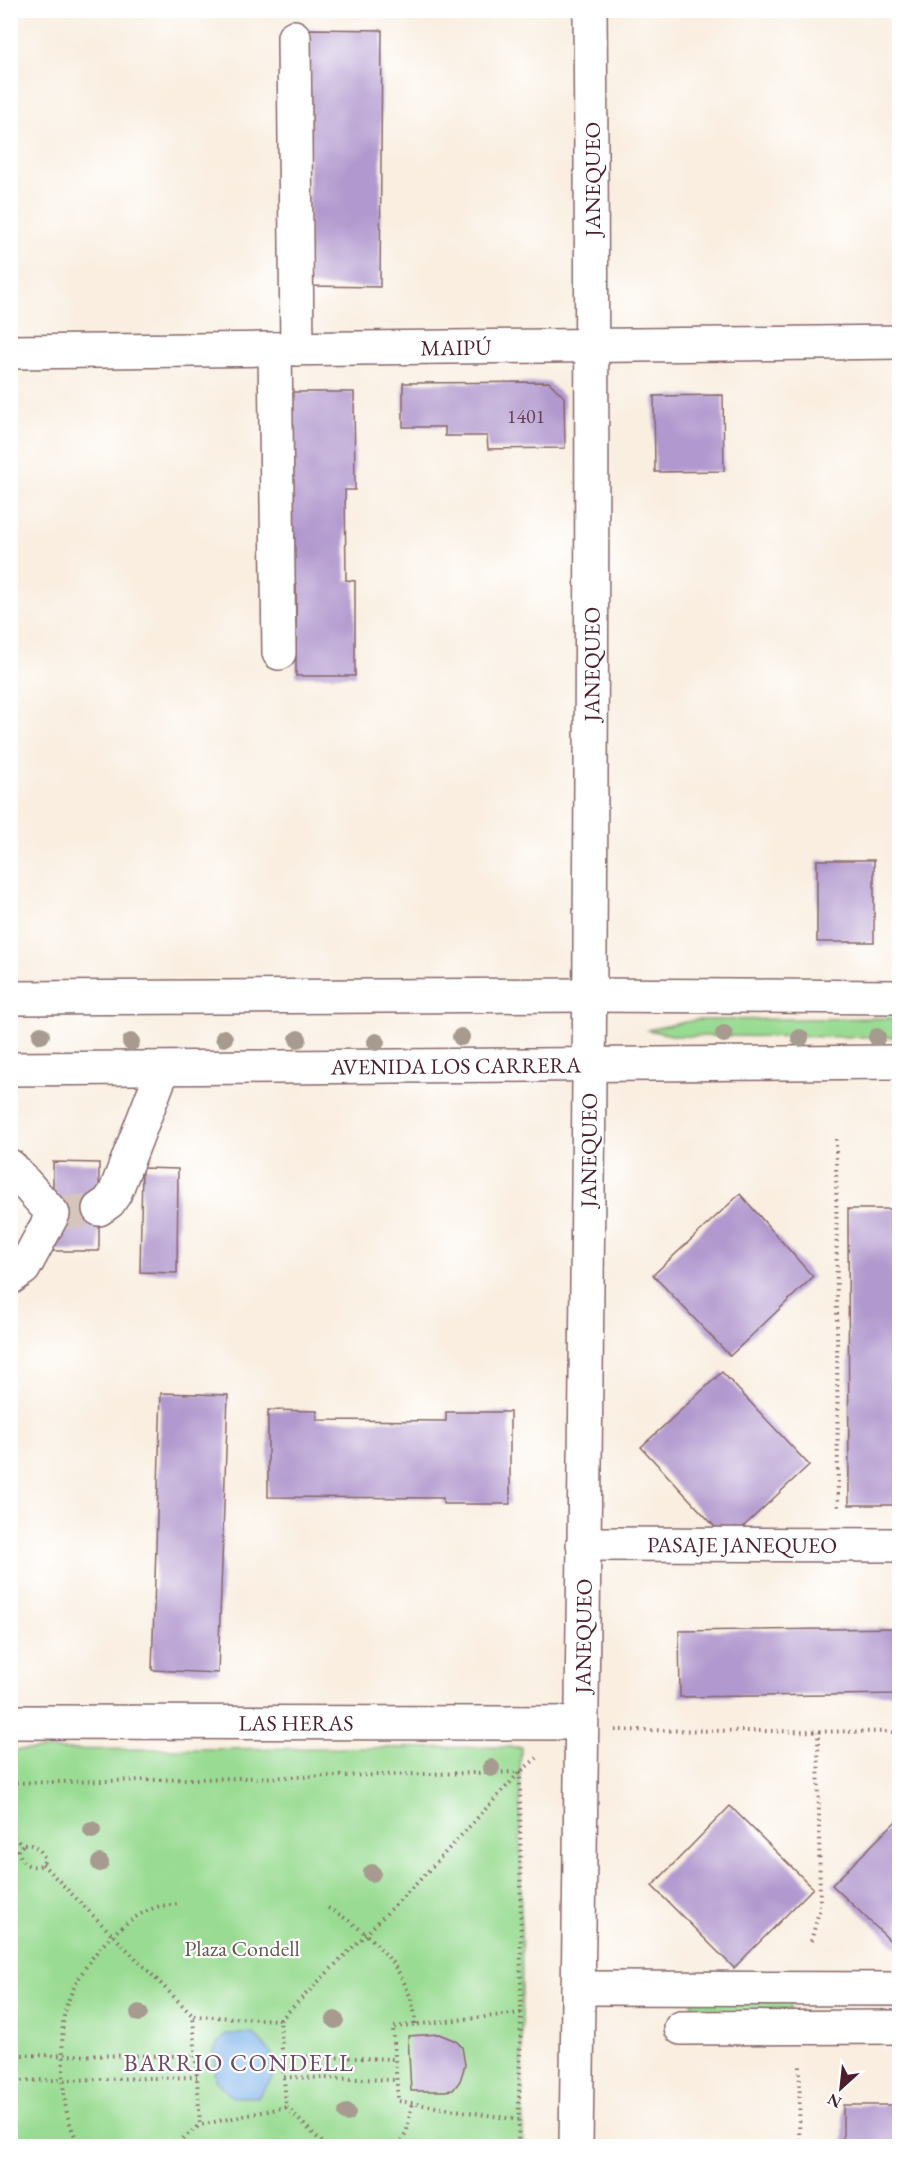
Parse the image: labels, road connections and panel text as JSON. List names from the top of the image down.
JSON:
{
  "streets": {
    "street": [
      "JANEQUEO",
      "MAIPÚ",
      "AVENIDA LOS CARRERA",
      "PASAJE JANEQUEO",
      "LAS HERAS"
    ]
  },
  "crossings": [
    ["JANEQUEO", "MAIPÚ"],
    ["JANEQUEO", "AVENIDA LOS CARRERA"],
    ["JANEQUEO", "PASAJE JANEQUEO"],
    ["JANEQUEO", "LAS HERAS"]
  ],
  "districts": ["BARRIO CONDELL"],
  "parks": ["Plaza Condell"],
  "house_numbers": ["1401"],
  "north": "bottom left"
}
